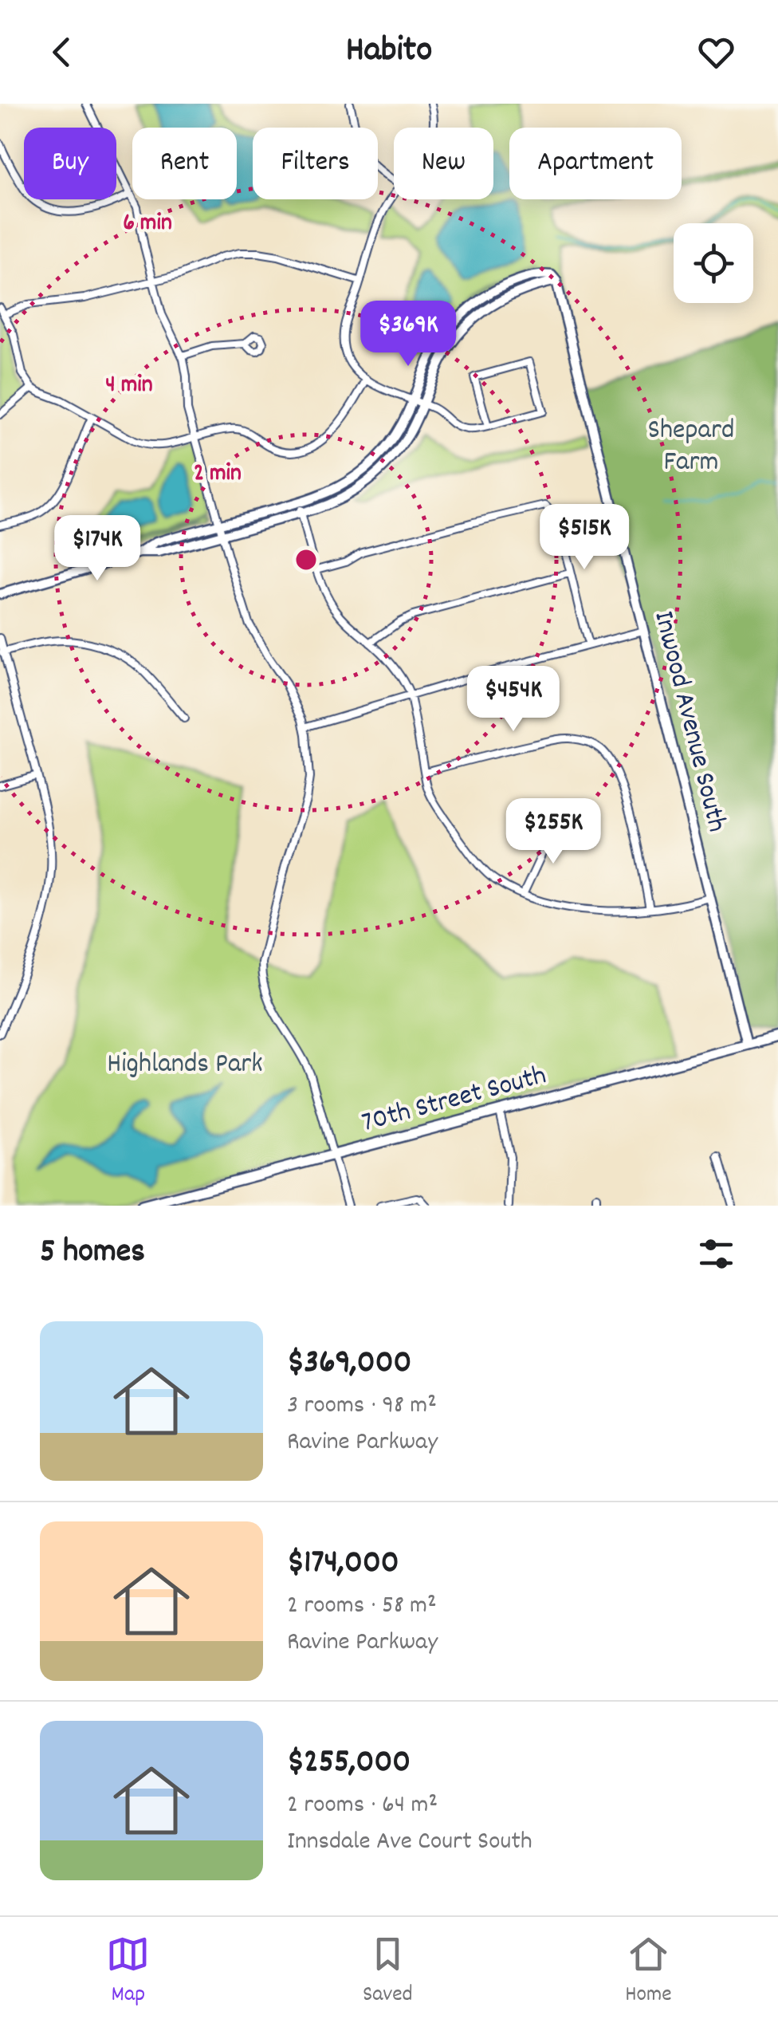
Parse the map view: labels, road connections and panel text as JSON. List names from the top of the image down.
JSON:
{
  "streets": {
    "main road": ["70th Street South"],
    "street": ["Inwood Avenue South"]
  },
  "crossings": [
    ["Inwood Avenue South", "70th Street South"]
  ],
  "parks": ["Shepard Farm", "Highlands Park"],
  "page": {
    "header": "Habito",
    "chip": [
      "Buy",
      "Rent",
      "Filters",
      "New",
      "Apartment"
    ],
    "price": [
      "$369K",
      "$515K",
      "$174K",
      "$454K",
      "$255K"
    ],
    "heading": "5 homes",
    "list": [
      {
        "name": "$369,000",
        "note": "3 rooms · 98 m² · Ravine Parkway"
      },
      {
        "name": "$174,000",
        "note": "2 rooms · 58 m² · Ravine Parkway"
      },
      {
        "name": "$255,000",
        "note": "2 rooms · 64 m² · Innsdale Ave Court South"
      }
    ],
    "tabs": ["Map", "Saved", "Home"]
  },
  "rings": ["6 min", "4 min", "2 min"]
}
